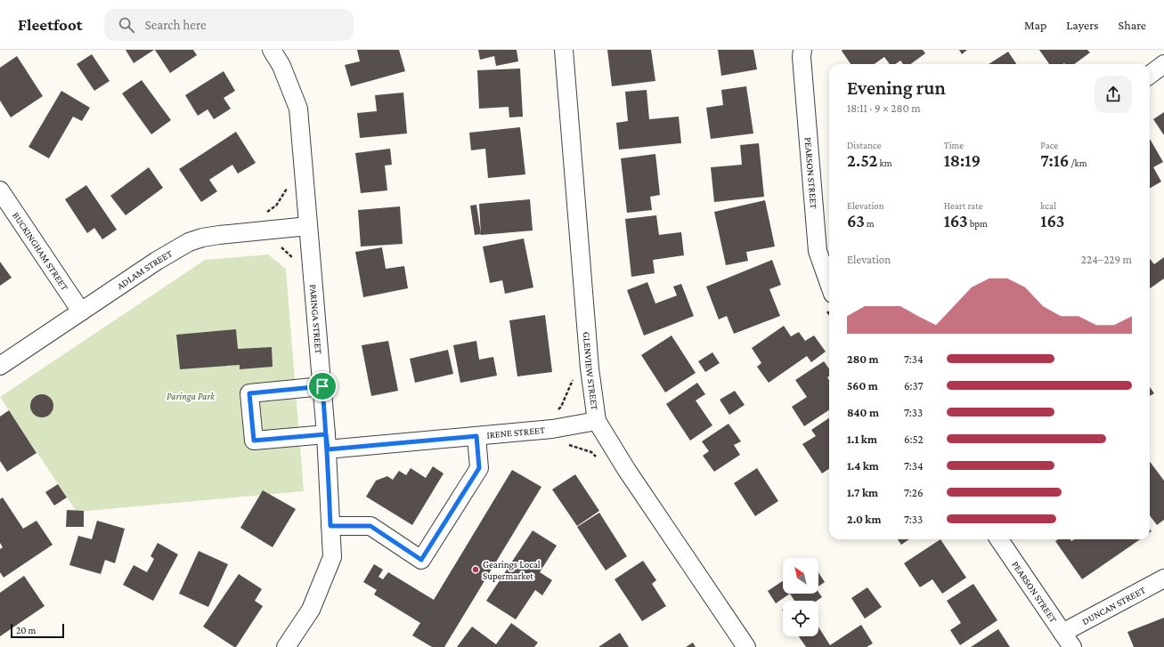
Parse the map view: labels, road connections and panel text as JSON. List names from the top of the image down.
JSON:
{
  "streets": {
    "street": [
      "PEARSON STREET",
      "BUCKINGHAM STREET",
      "ADLAM STREET",
      "PARINGA STREET",
      "GLENVIEW STREET",
      "IRENE STREET",
      "DUNCAN STREET"
    ]
  },
  "crossings": [
    ["PEARSON STREET", "DUNCAN STREET"],
    ["BUCKINGHAM STREET", "ADLAM STREET"],
    ["ADLAM STREET", "PARINGA STREET"],
    ["PARINGA STREET", "IRENE STREET"],
    ["GLENVIEW STREET", "IRENE STREET"]
  ],
  "parks": ["Paringa Park"],
  "places": ["Gearings Local Supermarket"],
  "scale_bar": "20 m",
  "north": "top left",
  "page": {
    "header": "Fleetfoot",
    "search": "Search here",
    "nav": ["Map", "Layers", "Share"],
    "heading": ["Evening run", "18:11 · 9 × 280 m"],
    "stats": [
      ["Distance", "2.52 km"],
      ["Time", "18:19"],
      ["Pace", "7:16 /km"],
      ["Elevation", "63 m"],
      ["Heart rate", "163 bpm"],
      ["kcal", "163"]
    ],
    "chart": ["Elevation", "224–229 m"],
    "list": [
      {
        "name": "280 m",
        "note": "7:34"
      },
      {
        "name": "560 m",
        "note": "6:37"
      },
      {
        "name": "840 m",
        "note": "7:33"
      },
      {
        "name": "1.1 km",
        "note": "6:52"
      },
      {
        "name": "1.4 km",
        "note": "7:34"
      },
      {
        "name": "1.7 km",
        "note": "7:26"
      },
      {
        "name": "2.0 km",
        "note": "7:33"
      }
    ],
    "scale": "20 m"
  }
}
